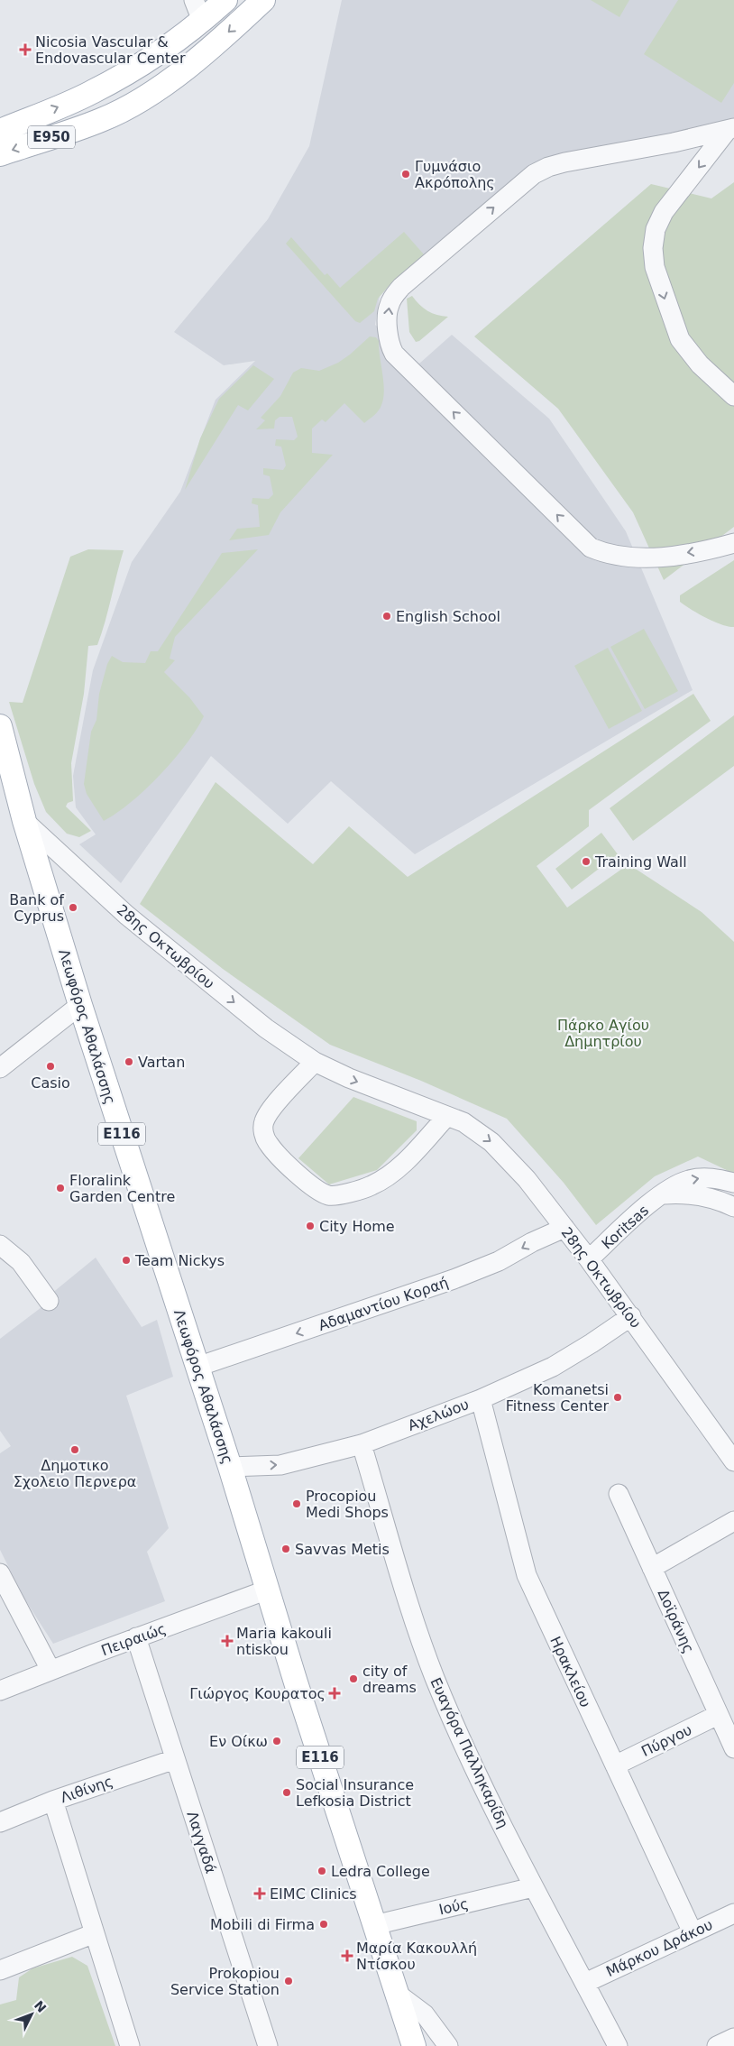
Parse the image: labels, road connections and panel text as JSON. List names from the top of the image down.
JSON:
{
  "streets": {
    "main road": ["E950", "Λεωφόρος Αθαλάσσης", "E116"],
    "street": [
      "28ης Οκτωβρίου",
      "Koritsas",
      "Αδαμαντίου Κοραή",
      "Αχελώου",
      "Δοϊράνης",
      "Πειραιώς",
      "Ηρακλείου",
      "Πύργου",
      "Ευαγόρα Παλληκαρίδη",
      "Λιθίνης",
      "Λαγγαδά",
      "Ιούς",
      "Μάρκου Δράκου"
    ]
  },
  "crossings": [
    ["28ης Οκτωβρίου", "Λεωφόρος Αθαλάσσης"],
    ["28ης Οκτωβρίου", "Koritsas"],
    ["28ης Οκτωβρίου", "Αδαμαντίου Κοραή"],
    ["28ης Οκτωβρίου", "Αχελώου"],
    ["Λεωφόρος Αθαλάσσης", "Αδαμαντίου Κοραή"],
    ["Λεωφόρος Αθαλάσσης", "Αχελώου"],
    ["Λεωφόρος Αθαλάσσης", "Πειραιώς"],
    ["Λεωφόρος Αθαλάσσης", "Ιούς"],
    ["Αχελώου", "Ηρακλείου"],
    ["Αχελώου", "Ευαγόρα Παλληκαρίδη"],
    ["Δοϊράνης", "Πύργου"],
    ["Πειραιώς", "Λαγγαδά"],
    ["Ηρακλείου", "Πύργου"],
    ["Ηρακλείου", "Μάρκου Δράκου"],
    ["Ευαγόρα Παλληκαρίδη", "Ιούς"],
    ["Ευαγόρα Παλληκαρίδη", "Μάρκου Δράκου"],
    ["Λιθίνης", "Λαγγαδά"]
  ],
  "one_way": ["28ης Οκτωβρίου", "Αδαμαντίου Κοραή"],
  "parks": ["Πάρκο Αγίου Δημητρίου"],
  "places": {
    "health": [
      "Nicosia Vascular & Endovascular Center",
      "Maria kakouli ntiskou",
      "Γιώργος Κουρατος",
      "EIMC Clinics",
      "Μαρία Κακουλλή Ντίσκου"
    ],
    "other": [
      "Γυμνάσιο Ακρόπολης",
      "English School",
      "Training Wall",
      "Bank of Cyprus",
      "Vartan",
      "Casio",
      "Floralink Garden Centre",
      "City Home",
      "Team Nickys",
      "Komanetsi Fitness Center",
      "Δημοτικο Σχολειο Περνερα",
      "Procopiou Medi Shops",
      "Savvas Metis",
      "city of dreams",
      "Εν Οίκω",
      "Social Insurance Lefkosia District",
      "Ledra College",
      "Mobili di Firma",
      "Prokopiou Service Station"
    ]
  },
  "north": "top right"
}
